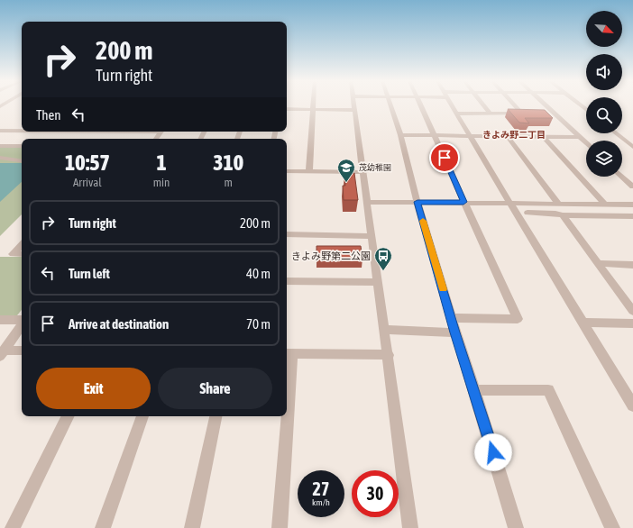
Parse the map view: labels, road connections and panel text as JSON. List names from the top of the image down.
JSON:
{
  "districts": ["きよみ野二丁目"],
  "places": {
    "school or university": ["茂幼稚園"],
    "bus stop": ["きよみ野第二公園"]
  },
  "north": "bottom right",
  "page": {
    "turn": ["200 m", "Turn right"],
    "then": "Then",
    "eta": [
      "10:57",
      "Arrival",
      "1",
      "min",
      "310",
      "m"
    ],
    "list": [
      {
        "name": "Turn right",
        "value": "200 m"
      },
      {
        "name": "Turn left",
        "value": "40 m"
      },
      {
        "name": "Arrive at destination",
        "value": "70 m"
      }
    ],
    "buttons": ["Exit", "Share"],
    "speed": "27 km/h",
    "limit": "30"
  }
}
